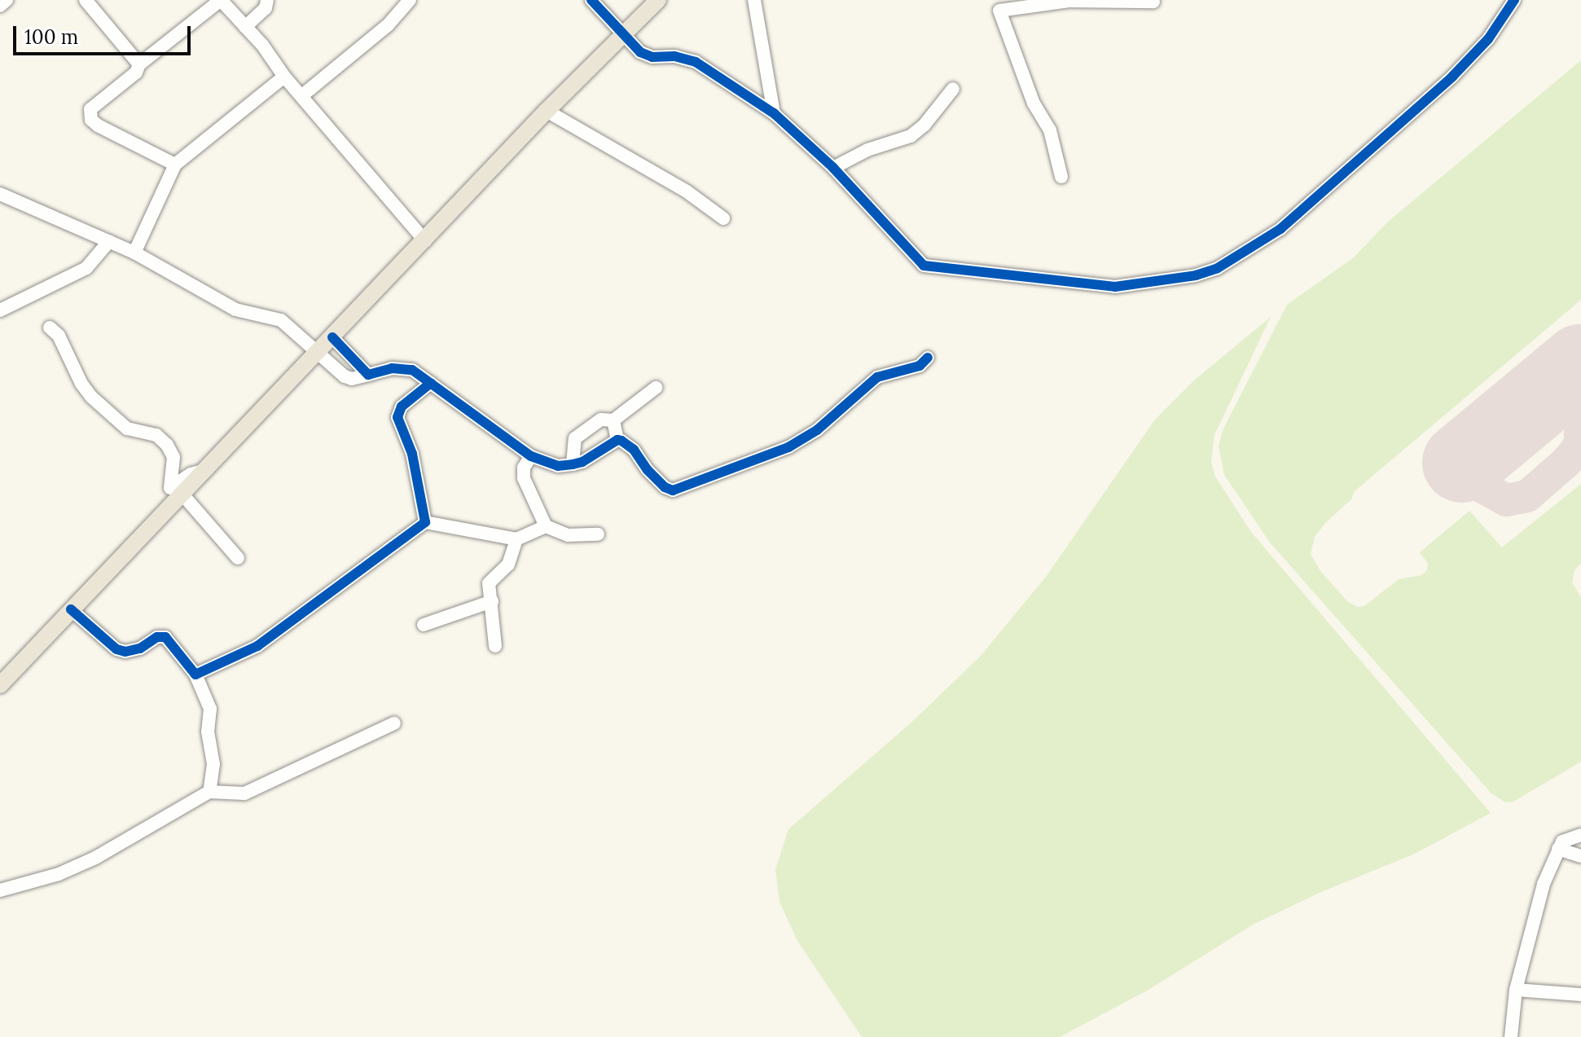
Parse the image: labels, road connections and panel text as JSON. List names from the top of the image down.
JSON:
{
  "scale_bar": "100 m"
}
